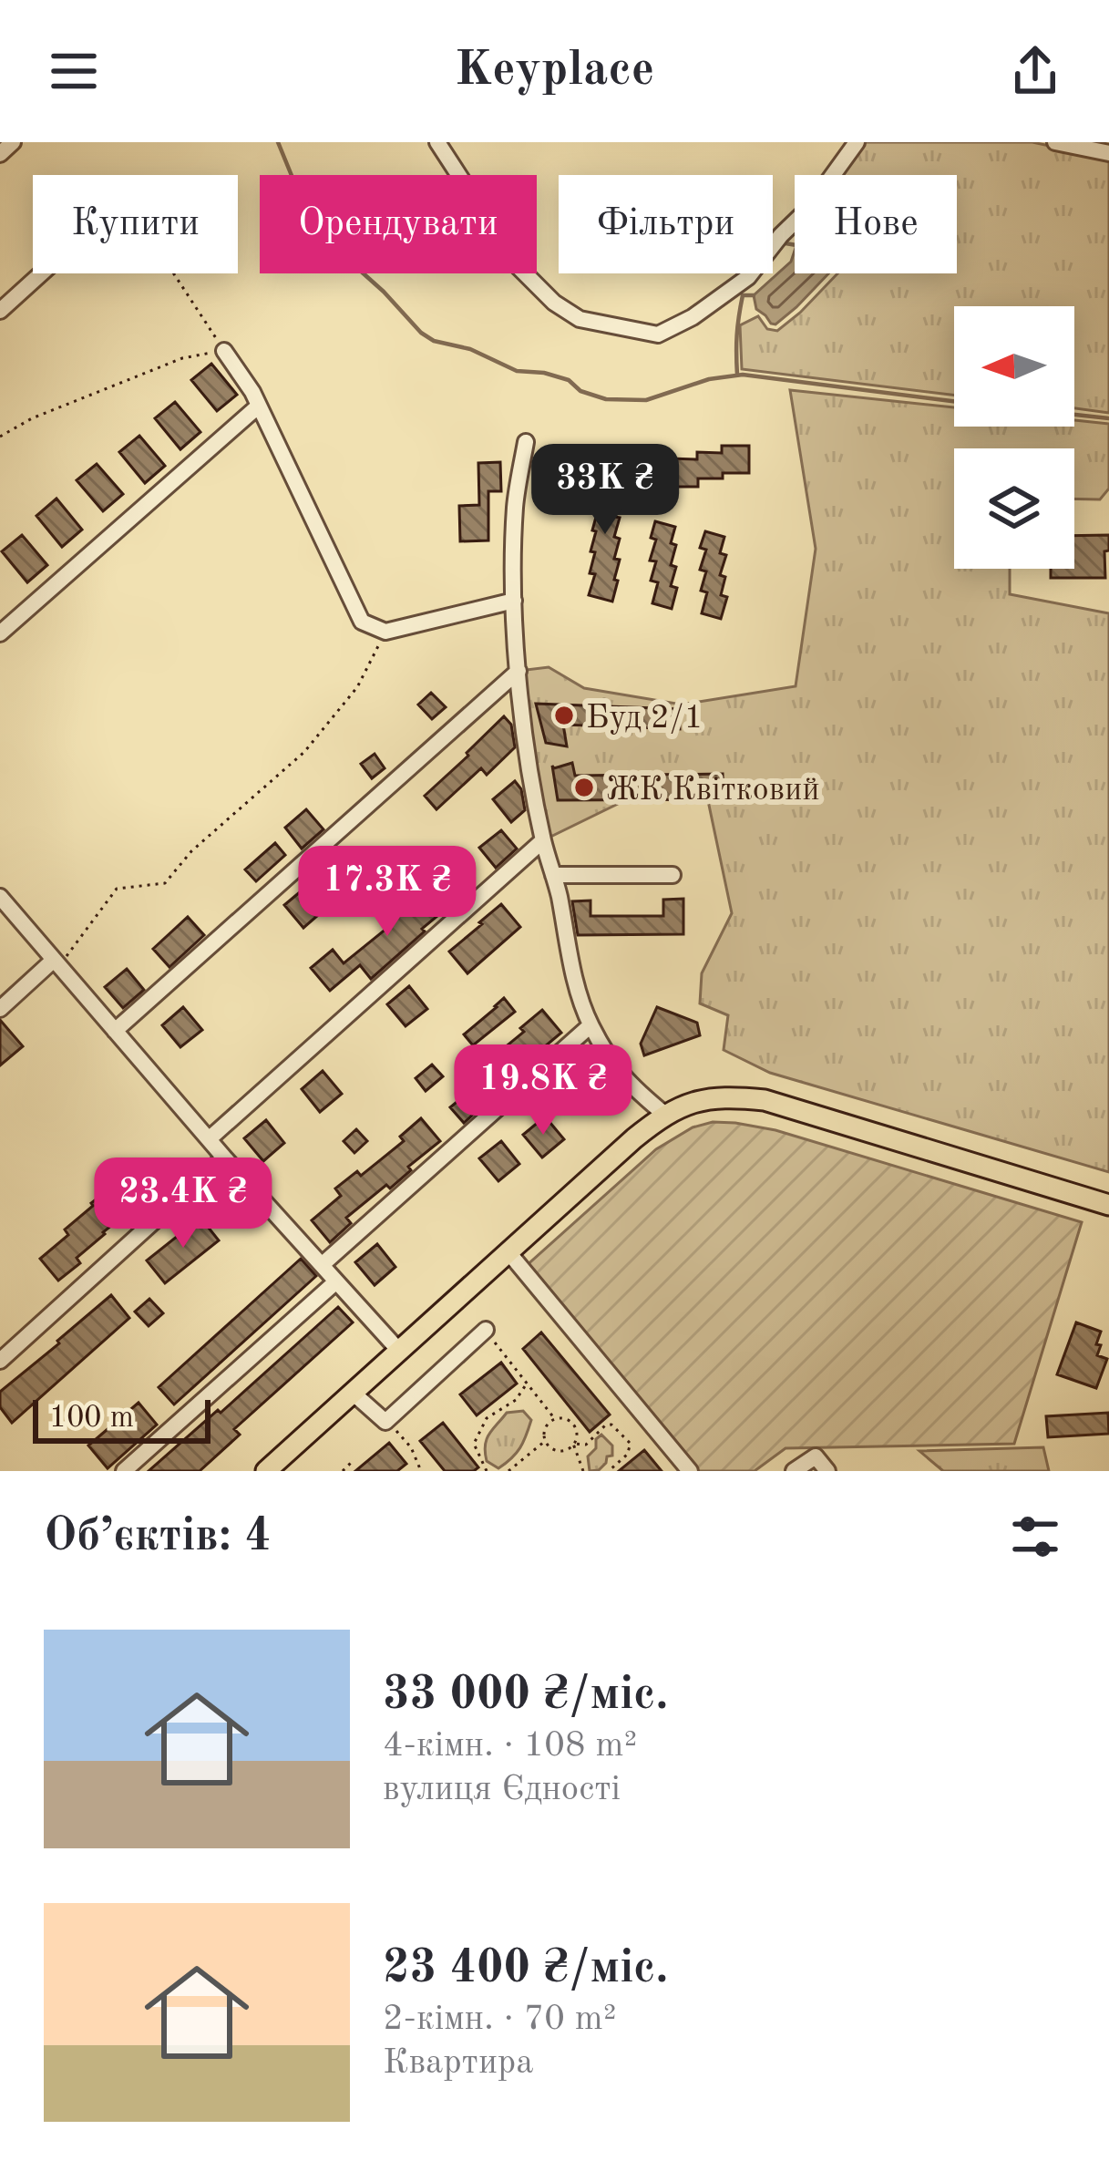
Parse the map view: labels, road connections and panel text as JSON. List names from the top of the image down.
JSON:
{
  "places": ["Буд 2/1", "ЖК Квітковий"],
  "scale_bar": "100 m",
  "north": "left",
  "page": {
    "header": "Keyplace",
    "chip": [
      "Купити",
      "Орендувати",
      "Фільтри",
      "Нове"
    ],
    "price": [
      "33K ₴",
      "17.3K ₴",
      "19.8K ₴",
      "23.4K ₴"
    ],
    "scale": "100 m",
    "heading": "Об’єктів: 4",
    "list": [
      {
        "name": "33 000 ₴/міс.",
        "note": "4-кімн. · 108 m² · вулиця Єдності"
      },
      {
        "name": "23 400 ₴/міс.",
        "note": "2-кімн. · 70 m² · Квартира"
      }
    ]
  }
}
